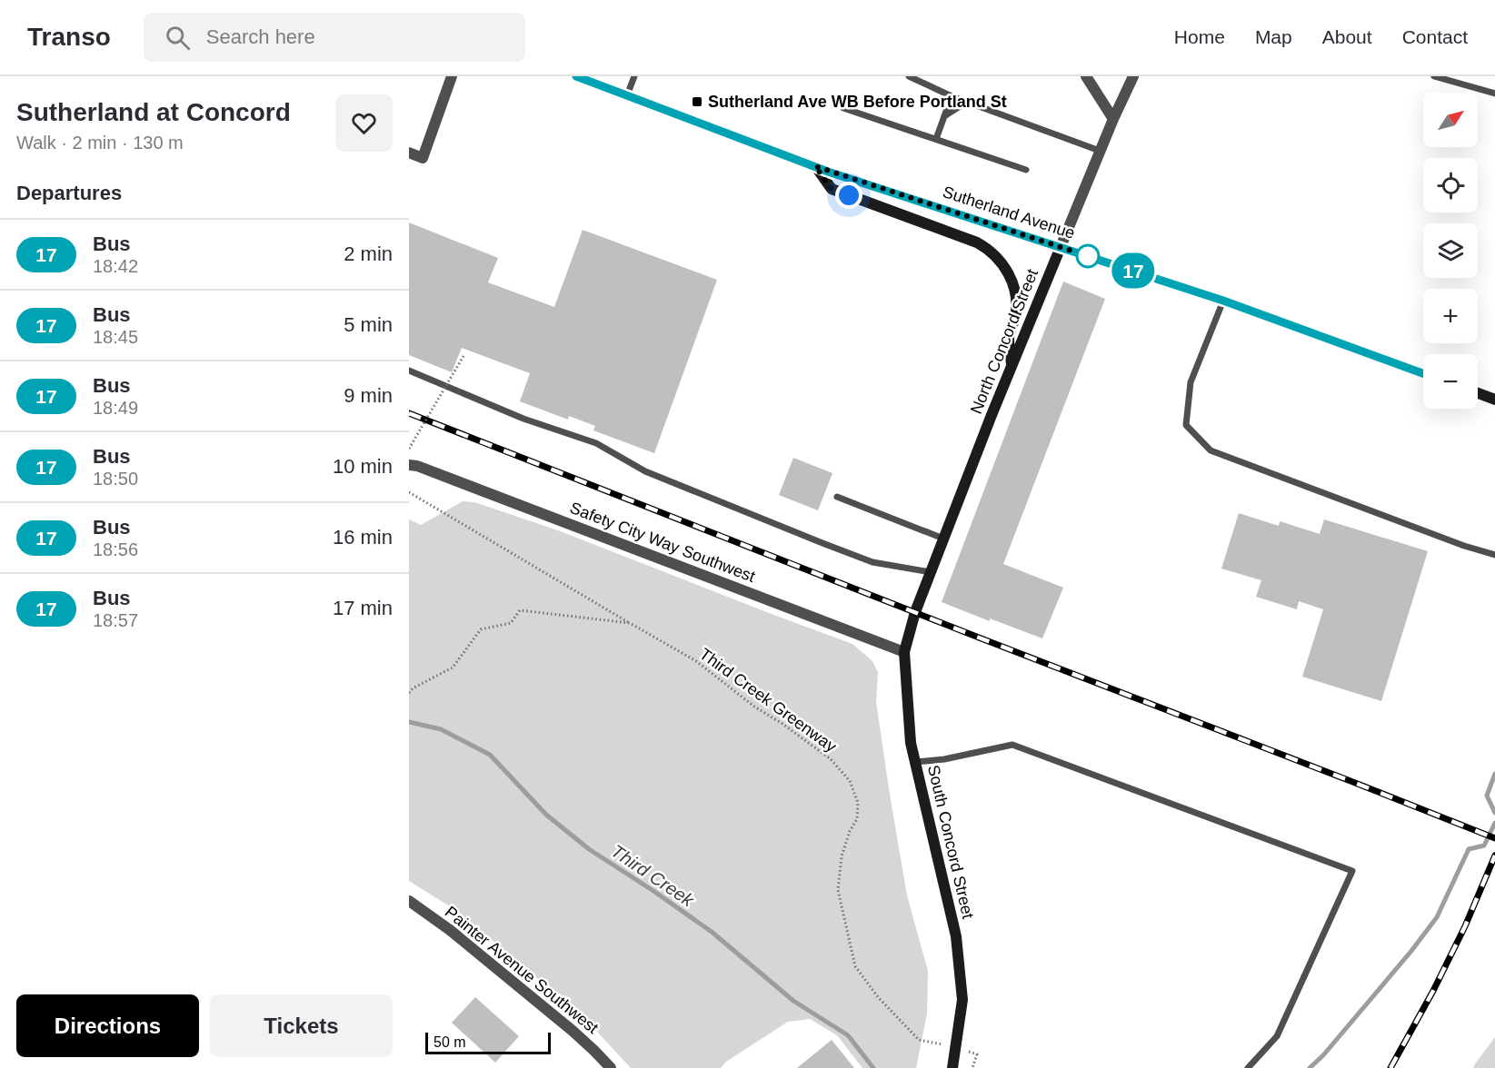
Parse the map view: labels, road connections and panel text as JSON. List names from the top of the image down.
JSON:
{
  "streets": {
    "street": [
      "Sutherland Avenue",
      "North Concord Street",
      "Safety City Way Southwest",
      "South Concord Street",
      "Painter Avenue Southwest"
    ],
    "path": ["Third Creek Greenway"]
  },
  "crossings": [
    ["Sutherland Avenue", "North Concord Street"],
    ["North Concord Street", "South Concord Street"],
    ["Safety City Way Southwest", "South Concord Street"],
    ["Third Creek Greenway", "South Concord Street"]
  ],
  "water": ["Third Creek"],
  "places": {
    "transit": ["Sutherland Ave WB Before Portland St"]
  },
  "lines": ["bus line 17"],
  "scale_bar": "50 m",
  "north": "top right",
  "page": {
    "header": "Transo",
    "search": "Search here",
    "nav": [
      "Home",
      "Map",
      "About",
      "Contact"
    ],
    "heading": [
      ["Sutherland at Concord", "Walk · 2 min · 130 m"],
      "Departures"
    ],
    "on_map": "17",
    "map_buttons": ["+", "−"],
    "list": [
      {
        "mark": "17",
        "name": "Bus",
        "note": "18:42",
        "value": "2 min"
      },
      {
        "mark": "17",
        "name": "Bus",
        "note": "18:45",
        "value": "5 min"
      },
      {
        "mark": "17",
        "name": "Bus",
        "note": "18:49",
        "value": "9 min"
      },
      {
        "mark": "17",
        "name": "Bus",
        "note": "18:50",
        "value": "10 min"
      },
      {
        "mark": "17",
        "name": "Bus",
        "note": "18:56",
        "value": "16 min"
      },
      {
        "mark": "17",
        "name": "Bus",
        "note": "18:57",
        "value": "17 min"
      }
    ],
    "buttons": ["Directions", "Tickets"],
    "scale": "50 m"
  }
}
